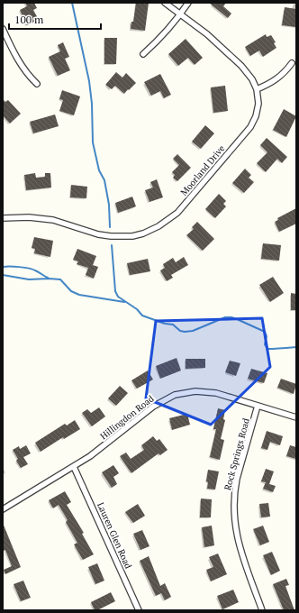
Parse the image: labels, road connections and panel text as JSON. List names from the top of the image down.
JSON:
{
  "streets": {
    "street": [
      "Moorland Drive",
      "Hillingdon Road",
      "Rock Springs Road",
      "Lauren Glen Road"
    ]
  },
  "crossings": [
    ["Hillingdon Road", "Rock Springs Road"],
    ["Hillingdon Road", "Lauren Glen Road"]
  ],
  "scale_bar": "100 m"
}
